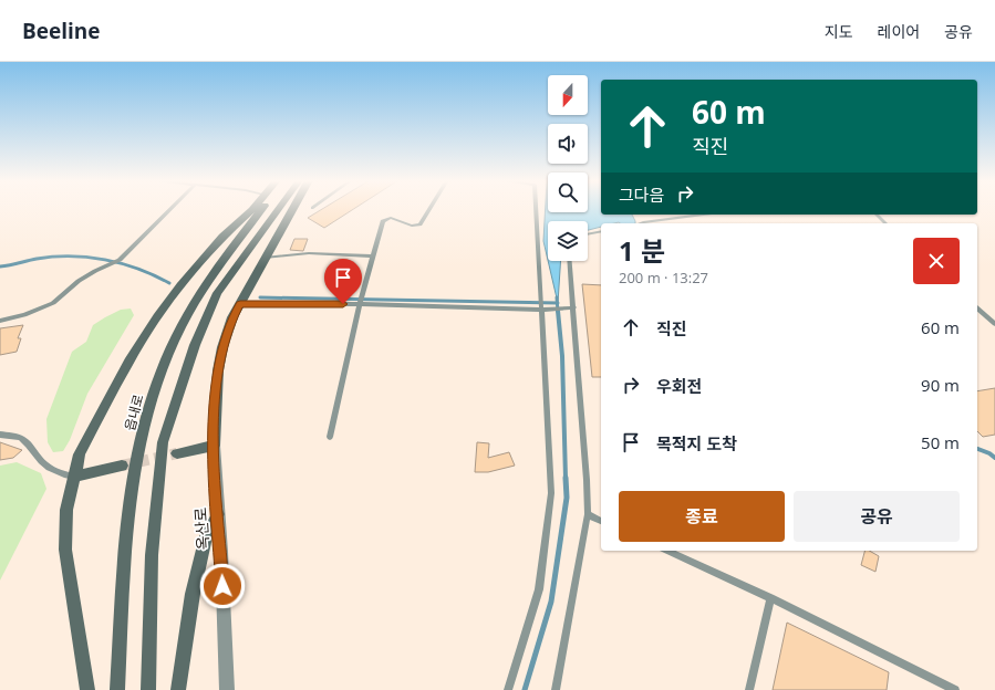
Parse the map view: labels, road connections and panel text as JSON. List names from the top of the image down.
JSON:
{
  "streets": {
    "street": ["읍내로", "옥산로"]
  },
  "north": "bottom",
  "page": {
    "header": "Beeline",
    "nav": ["지도", "레이어", "공유"],
    "turn": ["60 m", "직진"],
    "then": "그다음",
    "heading": ["1 분", "200 m · 13:27"],
    "list": [
      {
        "name": "직진",
        "value": "60 m"
      },
      {
        "name": "우회전",
        "value": "90 m"
      },
      {
        "name": "목적지 도착",
        "value": "50 m"
      }
    ],
    "buttons": ["종료", "공유"]
  }
}
